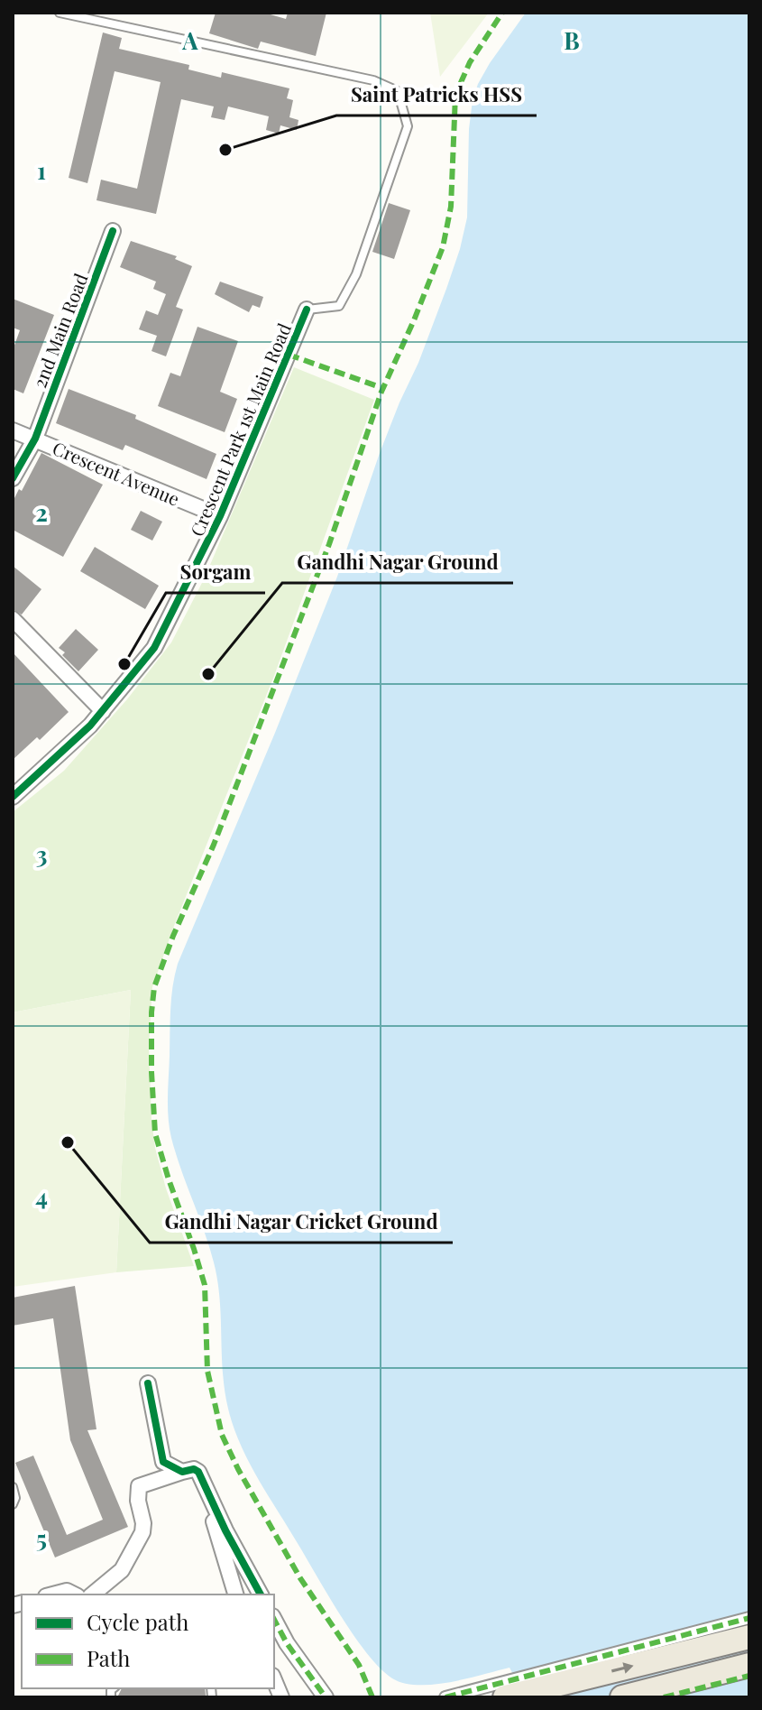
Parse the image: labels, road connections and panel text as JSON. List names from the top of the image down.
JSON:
{
  "streets": {
    "street": ["2nd Main Road", "Crescent Park 1st Main Road", "Crescent Avenue"]
  },
  "crossings": [
    ["2nd Main Road", "Crescent Avenue"],
    ["Crescent Park 1st Main Road", "Crescent Avenue"]
  ],
  "places": [
    "Saint Patricks HSS",
    "Sorgam",
    "Gandhi Nagar Ground",
    "Gandhi Nagar Cricket Ground"
  ],
  "legend": ["Cycle path", "Path"],
  "grid": {
    "columns": ["A", "B"],
    "rows": [
      "1",
      "2",
      "3",
      "4",
      "5"
    ]
  }
}
